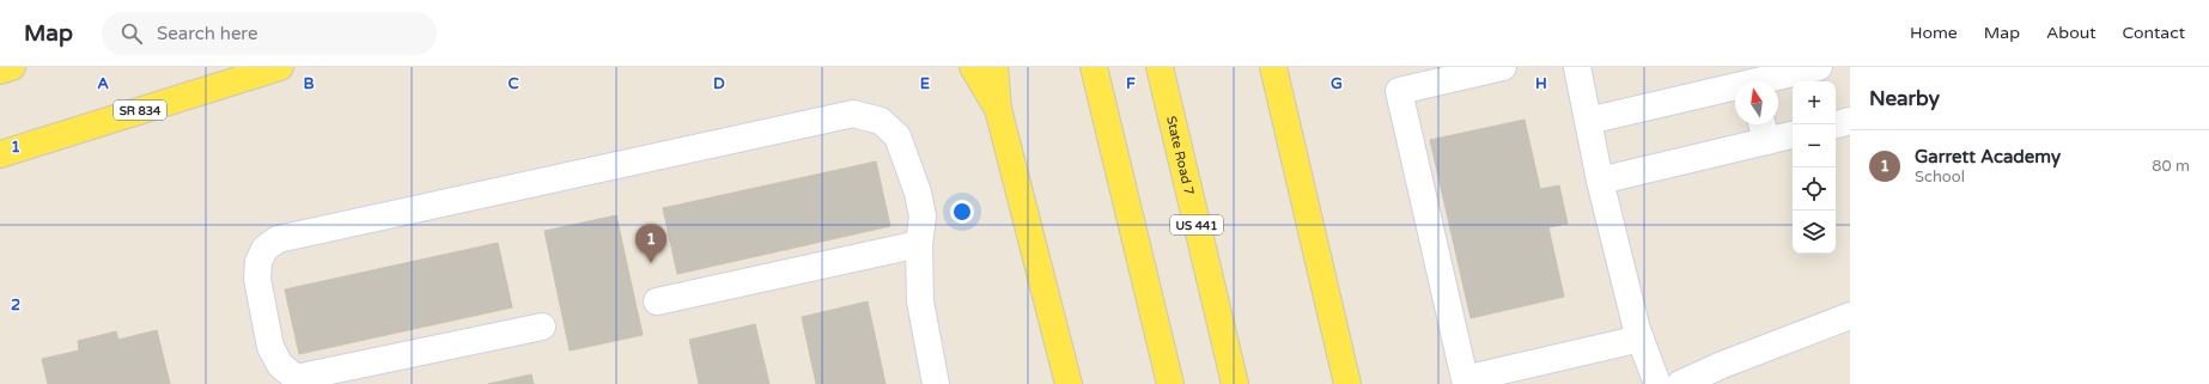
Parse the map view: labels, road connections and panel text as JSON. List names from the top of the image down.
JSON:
{
  "streets": {
    "main road": ["SR 834", "State Road 7", "US 441"]
  },
  "north": "top",
  "page": {
    "header": "Map",
    "search": "Search here",
    "nav": [
      "Home",
      "Map",
      "About",
      "Contact"
    ],
    "heading": "Nearby",
    "map_buttons": ["+", "−"],
    "list": [
      {
        "mark": "1",
        "name": "Garrett Academy",
        "note": "School",
        "value": "80 m"
      }
    ],
    "pins": "1"
  },
  "grid": {
    "columns": [
      "A",
      "B",
      "C",
      "D",
      "E",
      "F",
      "G",
      "H"
    ],
    "rows": ["1", "2"]
  }
}
